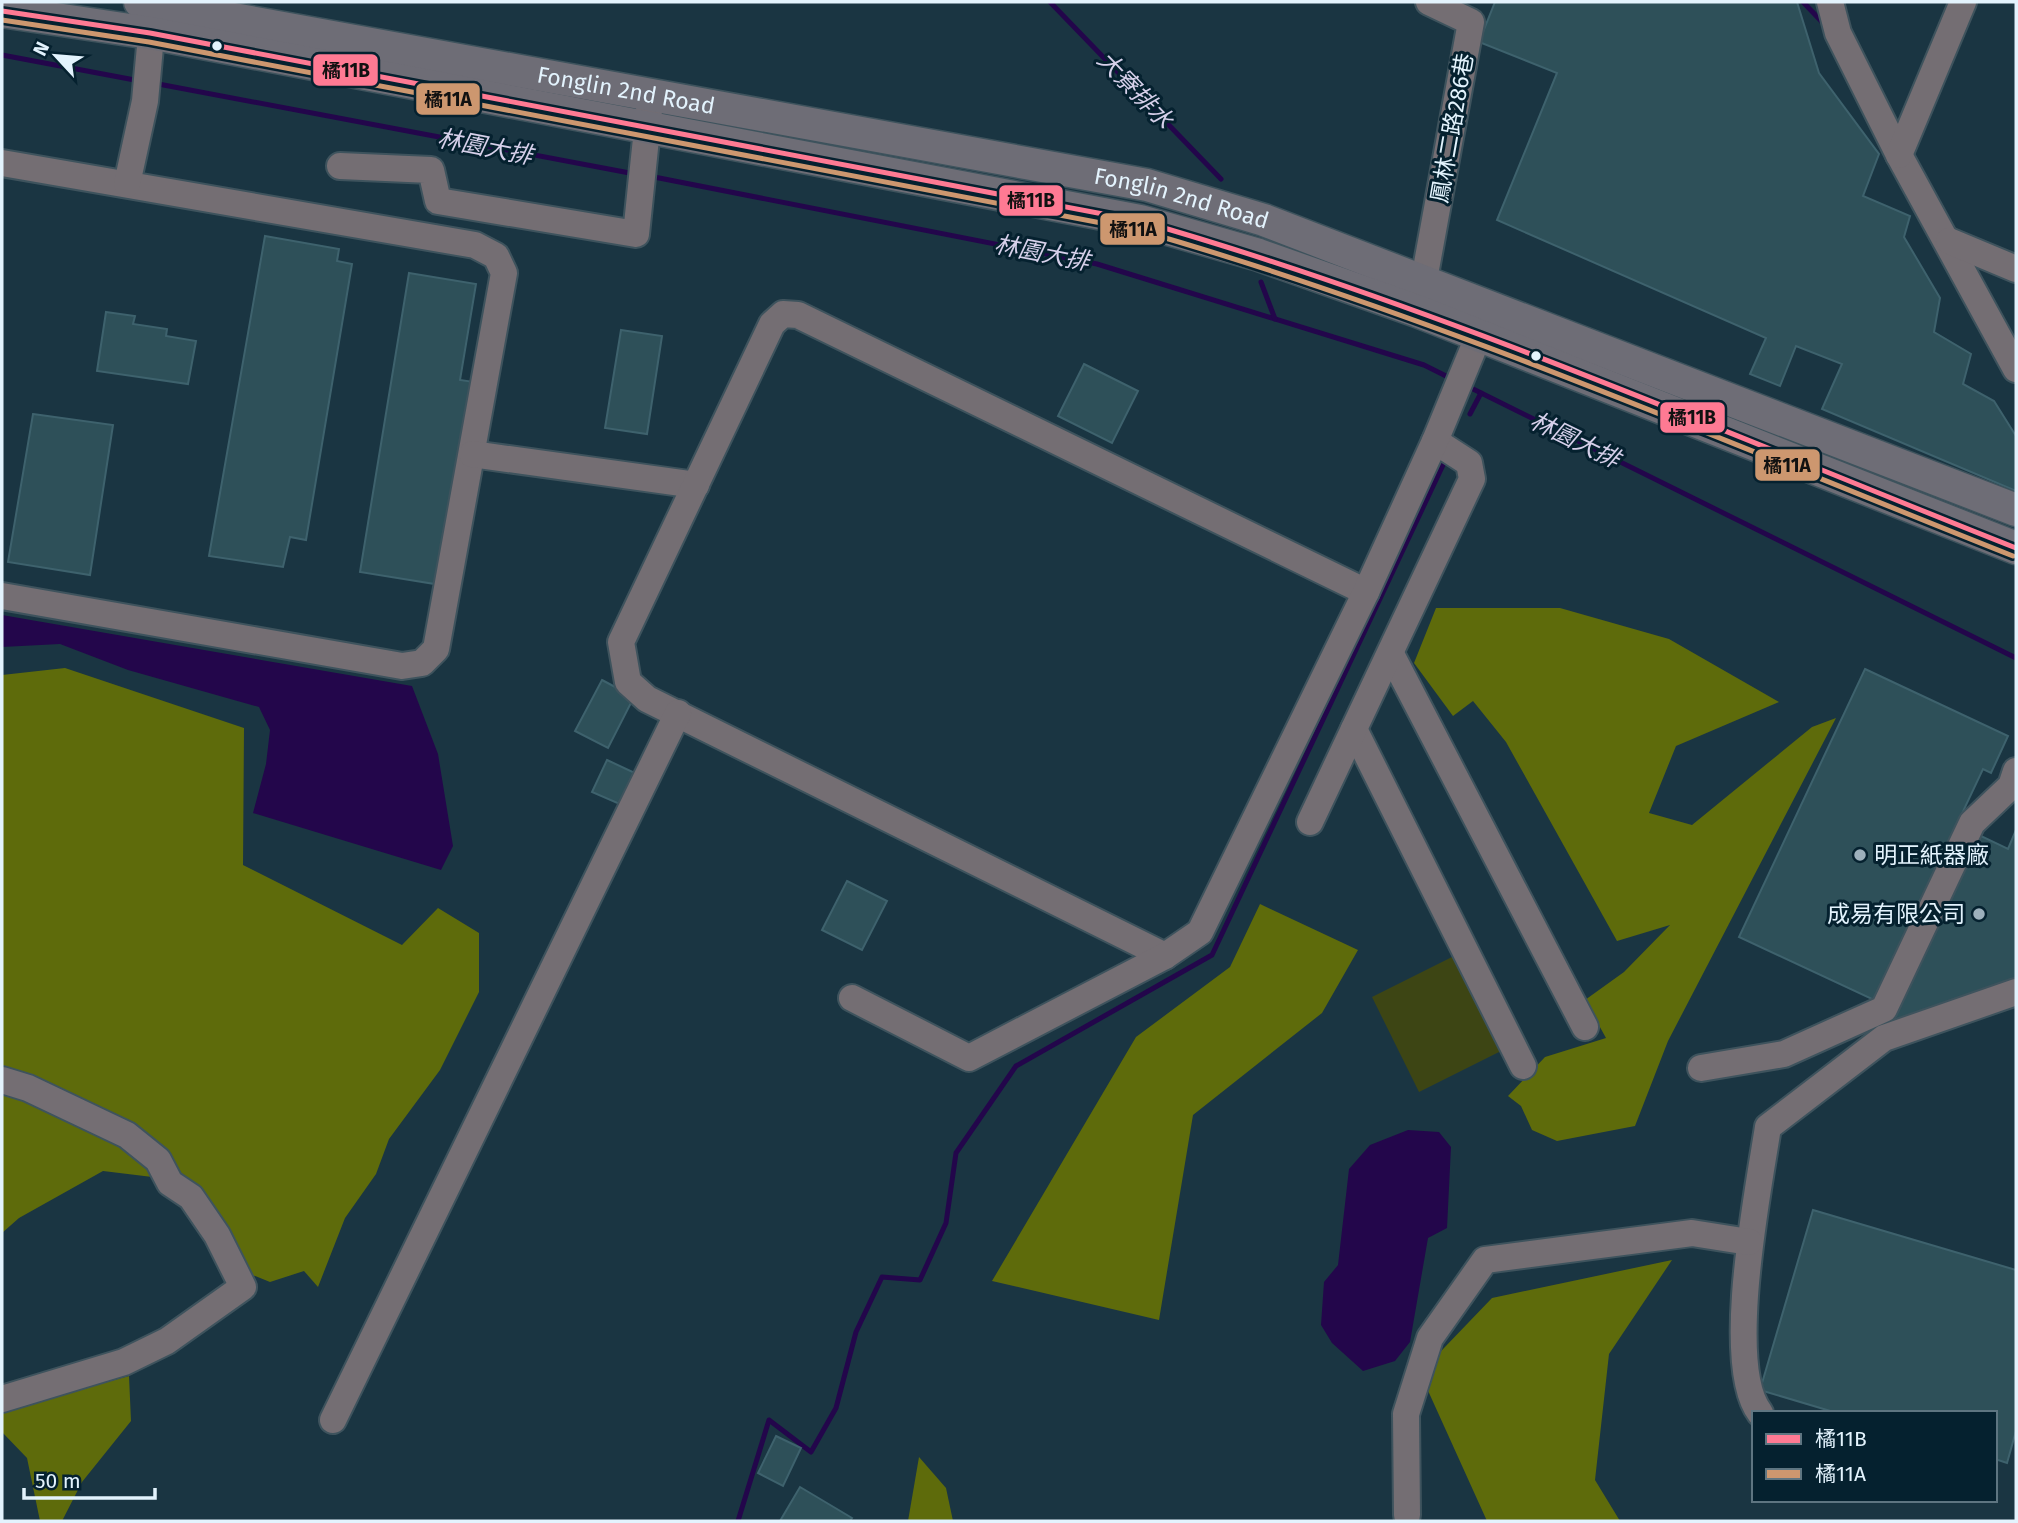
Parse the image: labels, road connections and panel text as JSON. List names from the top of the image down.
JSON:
{
  "streets": {
    "main road": ["Fonglin 2nd Road"],
    "street": ["鳳林二路286巷"]
  },
  "crossings": [
    ["Fonglin 2nd Road", "鳳林二路286巷"]
  ],
  "water": ["大寮排水", "林園大排"],
  "places": ["明正紙器廠", "成易有限公司"],
  "lines": ["transit line 橘11B", "transit line 橘11A"],
  "legend": ["橘11B", "橘11A"],
  "scale_bar": "50 m",
  "north": "top left"
}
